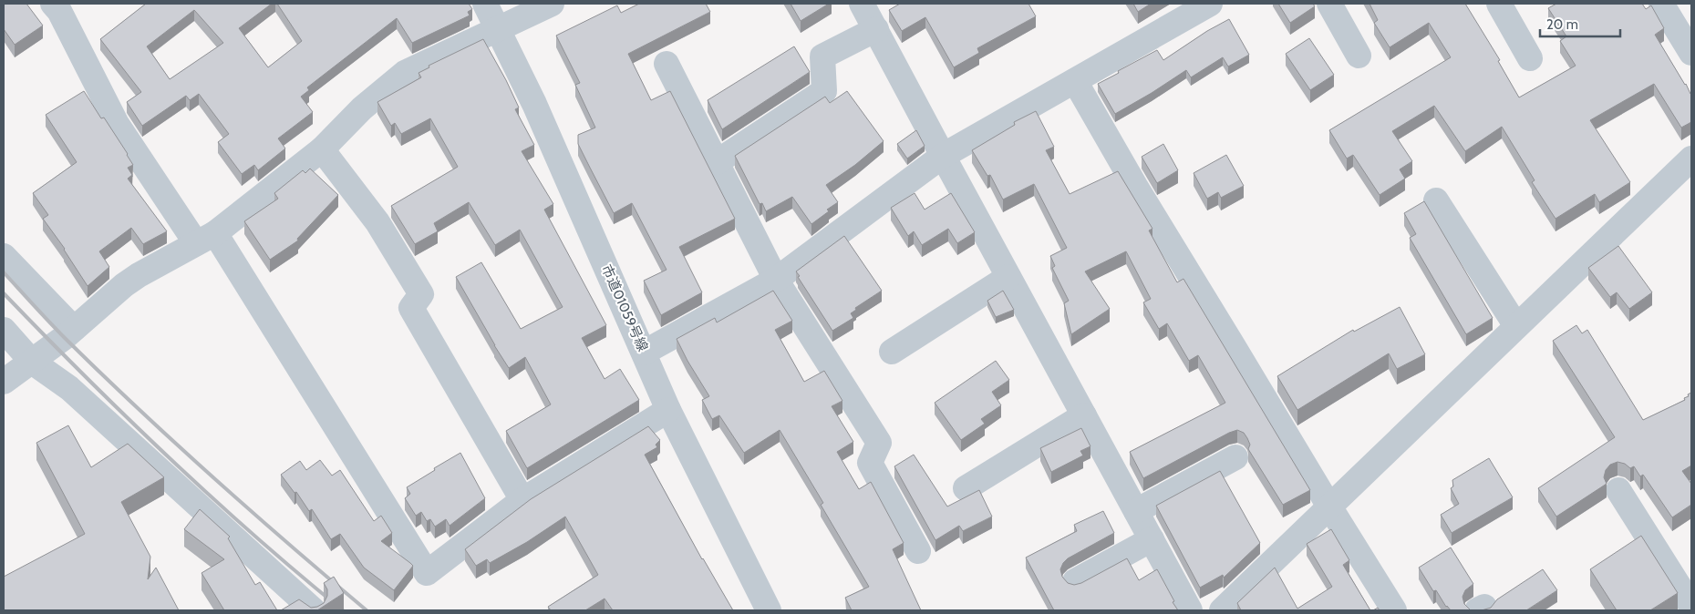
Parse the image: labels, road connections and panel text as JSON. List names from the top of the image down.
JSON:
{
  "streets": {
    "street": ["市道01059号線"]
  },
  "scale_bar": "20 m"
}
